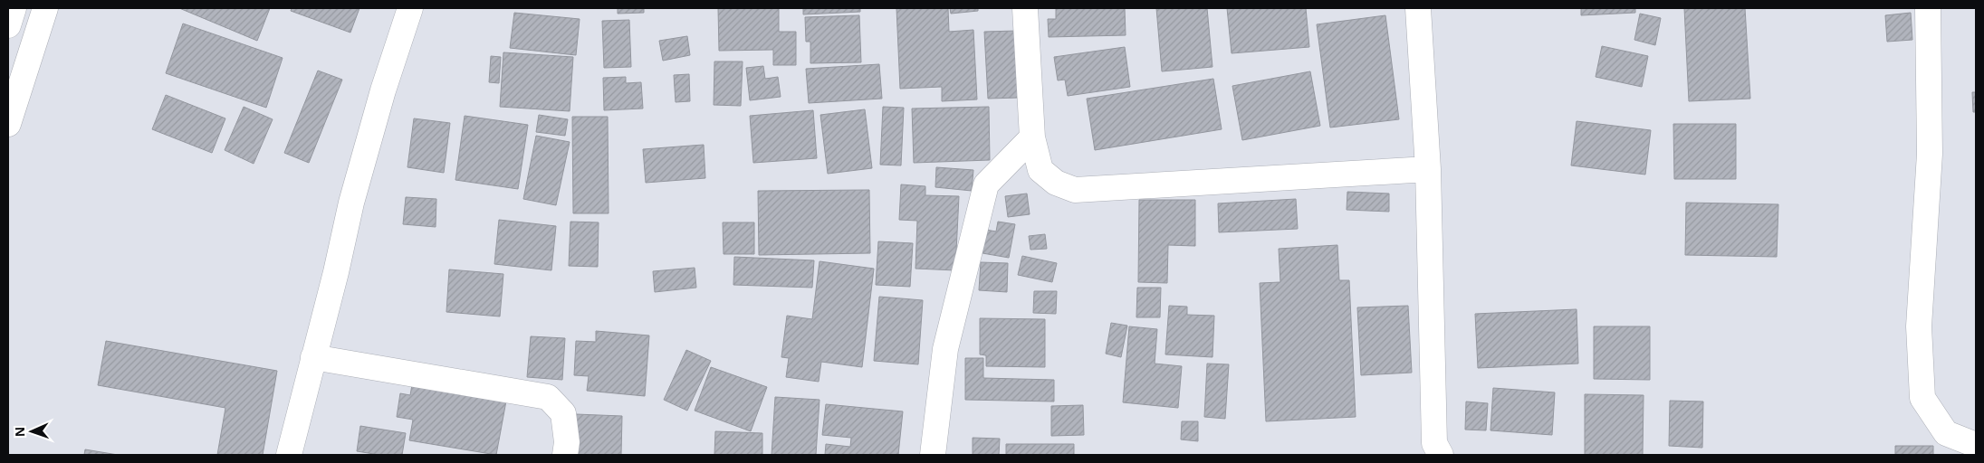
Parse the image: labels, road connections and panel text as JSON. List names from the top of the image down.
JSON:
{
  "north": "left"
}
